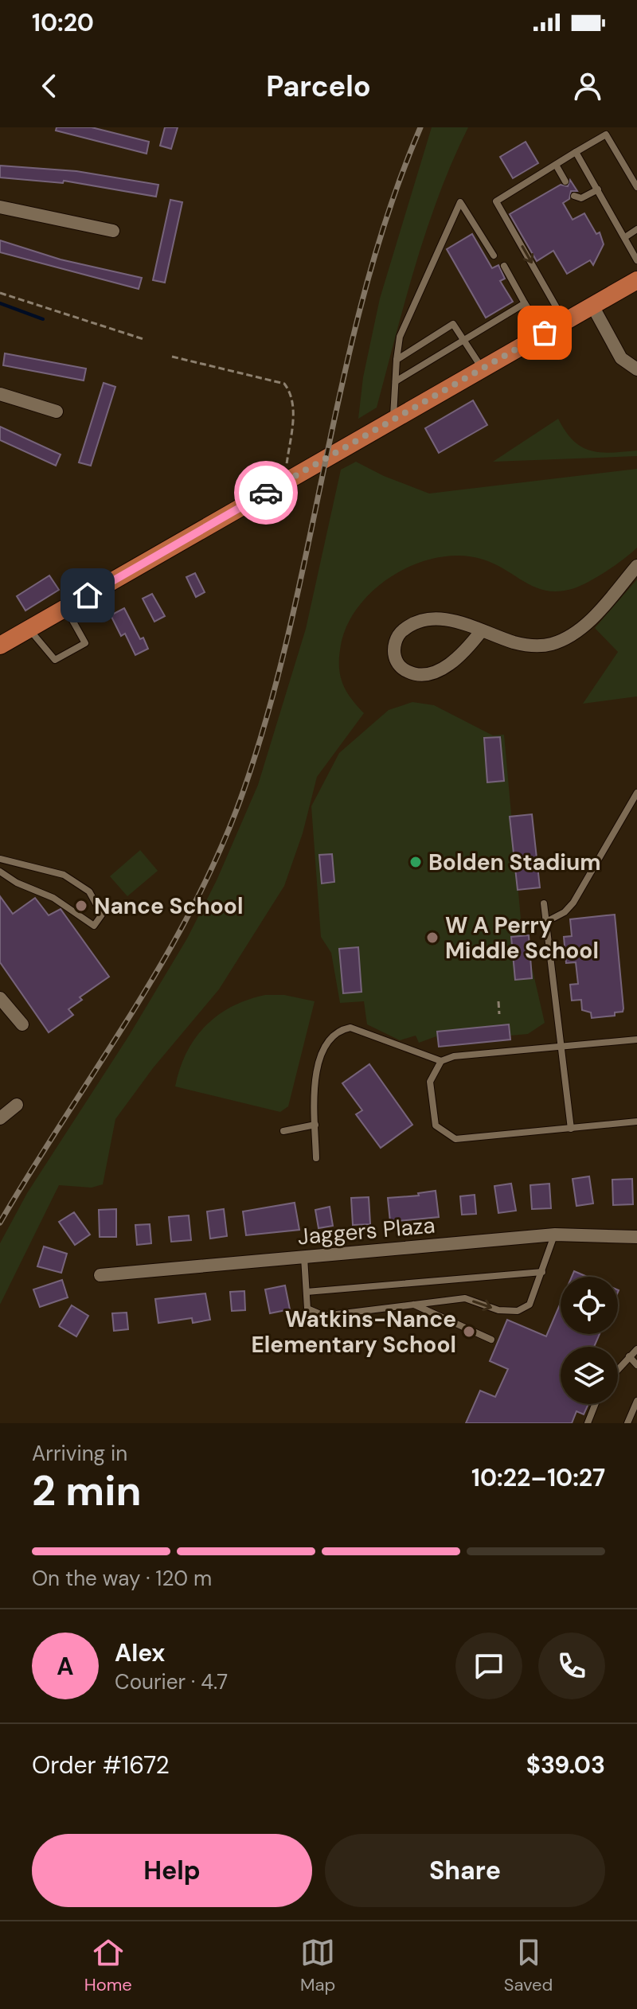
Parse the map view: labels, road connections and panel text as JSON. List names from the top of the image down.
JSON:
{
  "streets": {
    "street": ["Jaggers Plaza"]
  },
  "places": [
    "Bolden Stadium",
    "Nance School",
    "W A Perry Middle School",
    "Watkins-Nance Elementary School"
  ],
  "page": {
    "status": "10:20",
    "header": "Parcelo",
    "heading": ["2 min", "Arriving in", "10:22–10:27"],
    "panel": [
      "Alex",
      "Courier · 4.7",
      "Order #1672",
      "$39.03"
    ],
    "bar": "On the way · 120 m",
    "round": "A",
    "buttons": ["Help", "Share"],
    "tabs": ["Home", "Map", "Saved"]
  }
}
